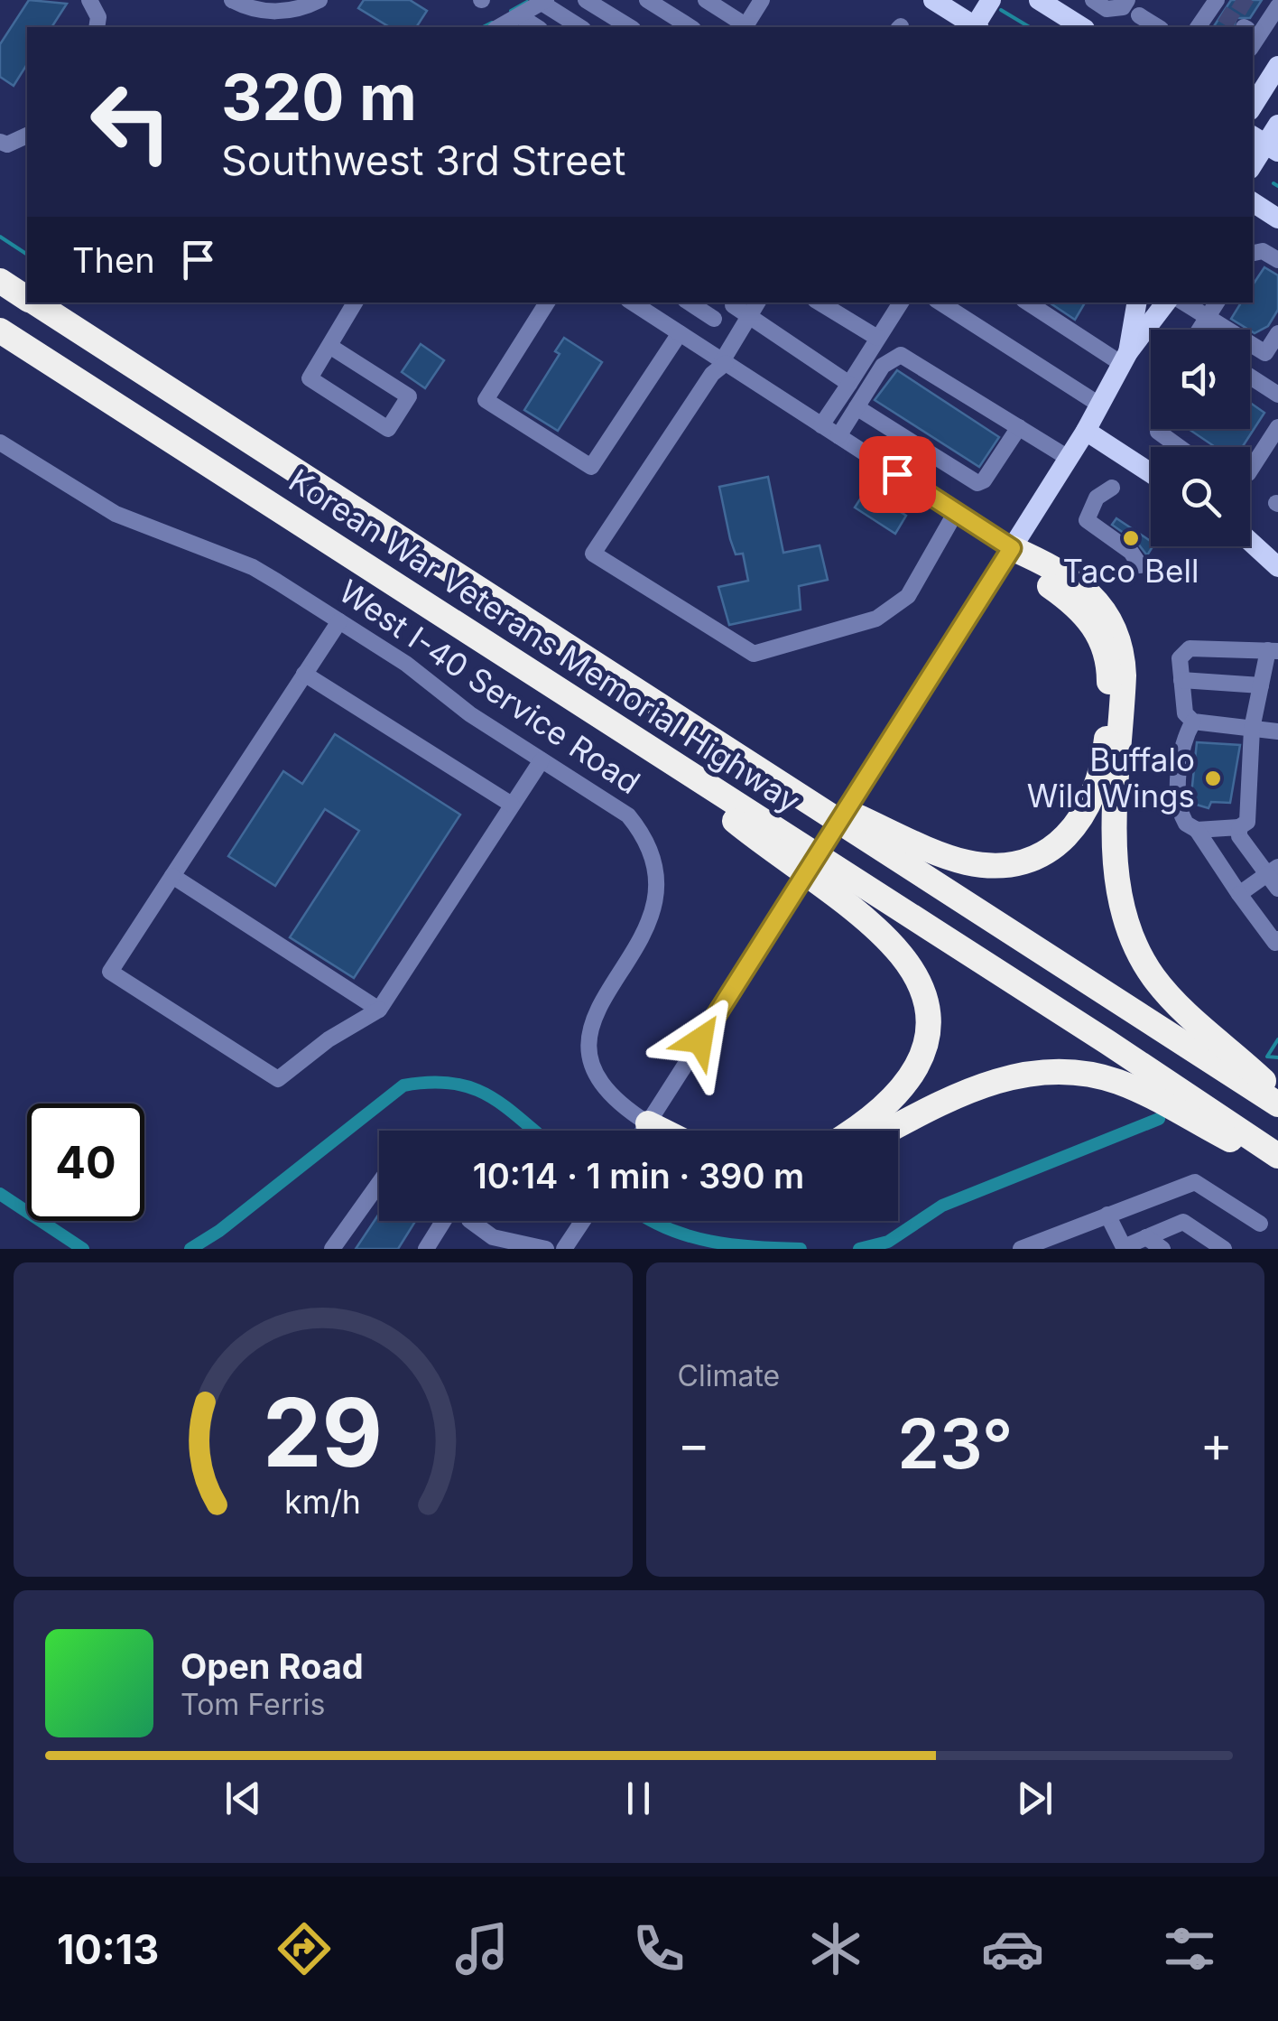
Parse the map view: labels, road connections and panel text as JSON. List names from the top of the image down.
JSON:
{
  "streets": {
    "highway": ["Korean War Veterans Memorial Highway"],
    "street": ["West I-40 Service Road"]
  },
  "places": ["Taco Bell", "Buffalo Wild Wings"],
  "page": {
    "turn": ["320 m", "Southwest 3rd Street"],
    "then": "Then",
    "limit": "40",
    "trip": "10:14 · 1 min · 390 m",
    "tile": "Climate",
    "heat": ["−", "23°", "+"],
    "song": ["Open Road", "Tom Ferris"],
    "tabs": "10:13",
    "gauge": ["29", "km/h"]
  }
}
